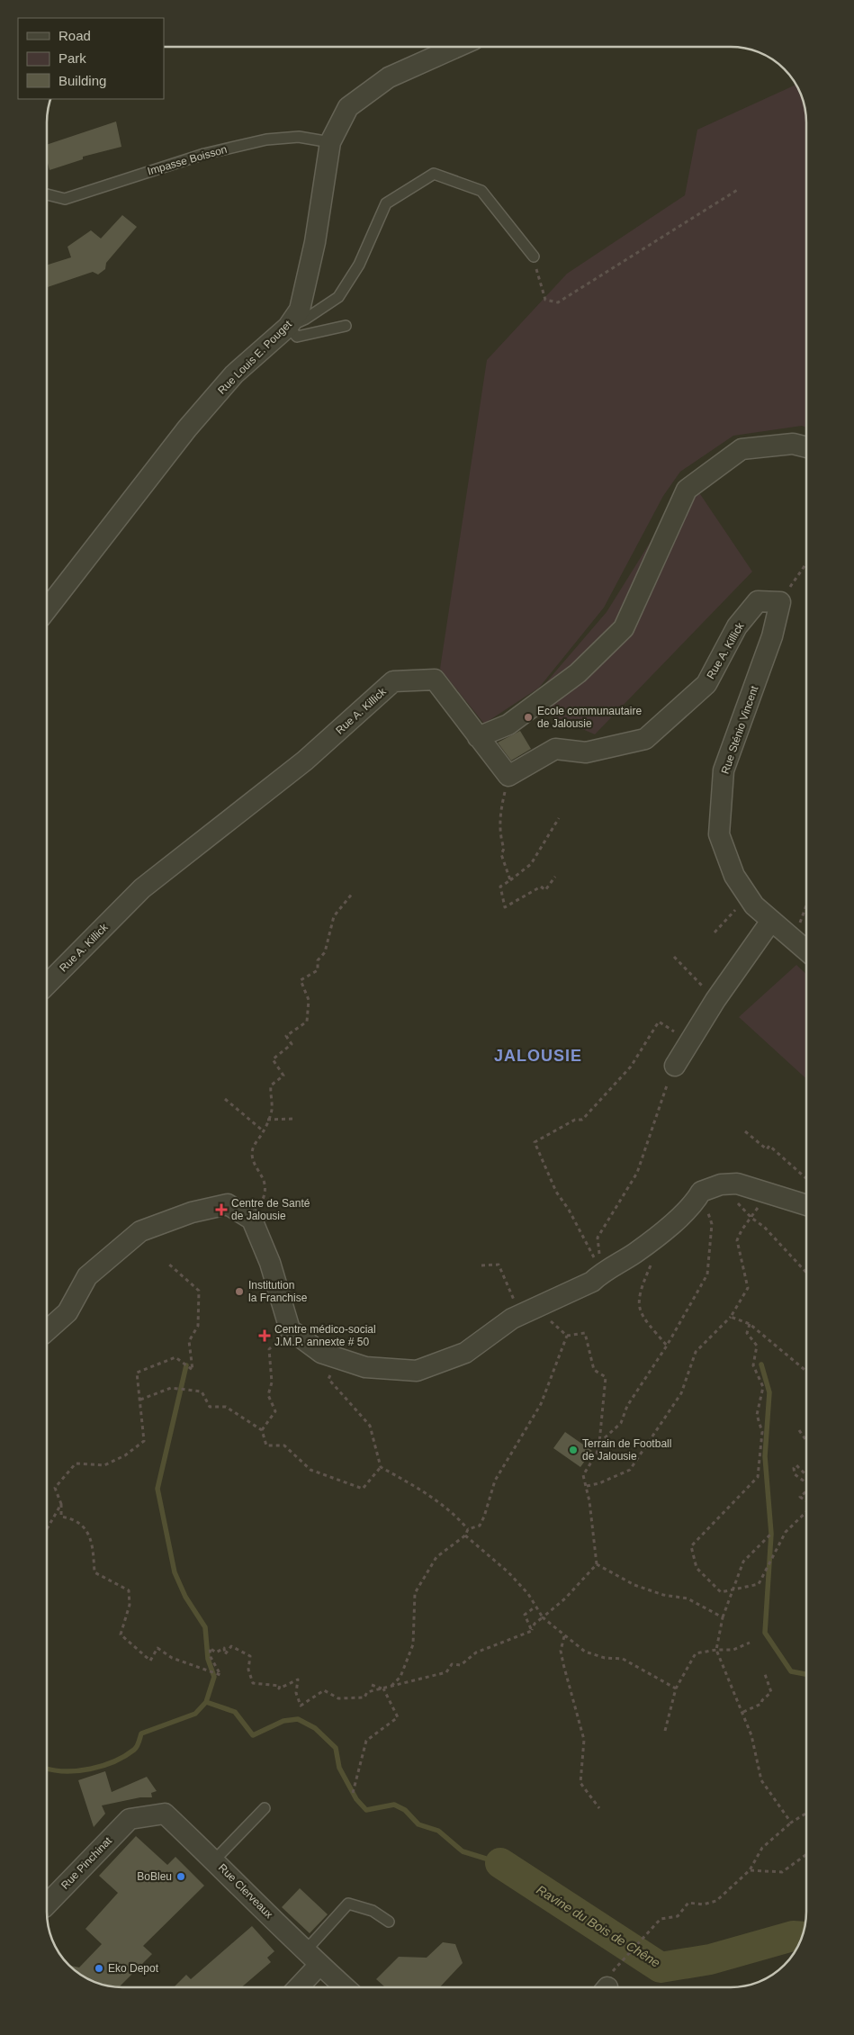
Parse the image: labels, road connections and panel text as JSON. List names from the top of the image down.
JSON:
{
  "streets": {
    "street": [
      "Rue Louis E. Pouget",
      "Rue A. Killick",
      "Rue Sténio Vincent",
      "Rue Pinchinat",
      "Rue Clerveaux"
    ],
    "lane": ["Impasse Boisson"]
  },
  "crossings": [
    ["Impasse Boisson", "Rue Louis E. Pouget"],
    ["Rue A. Killick", "Rue Sténio Vincent"],
    ["Rue Pinchinat", "Rue Clerveaux"]
  ],
  "districts": ["JALOUSIE"],
  "water": ["Ravine du Bois de Chêne"],
  "places": {
    "other": [
      "Ecole communautaire de Jalousie",
      "Institution la Franchise",
      "Terrain de Football de Jalousie",
      "BoBleu",
      "Eko Depot"
    ],
    "health": ["Centre de Santé de Jalousie", "Centre médico-social J.M.P. annexte # 50"]
  },
  "legend": ["Road", "Park", "Building"]
}
